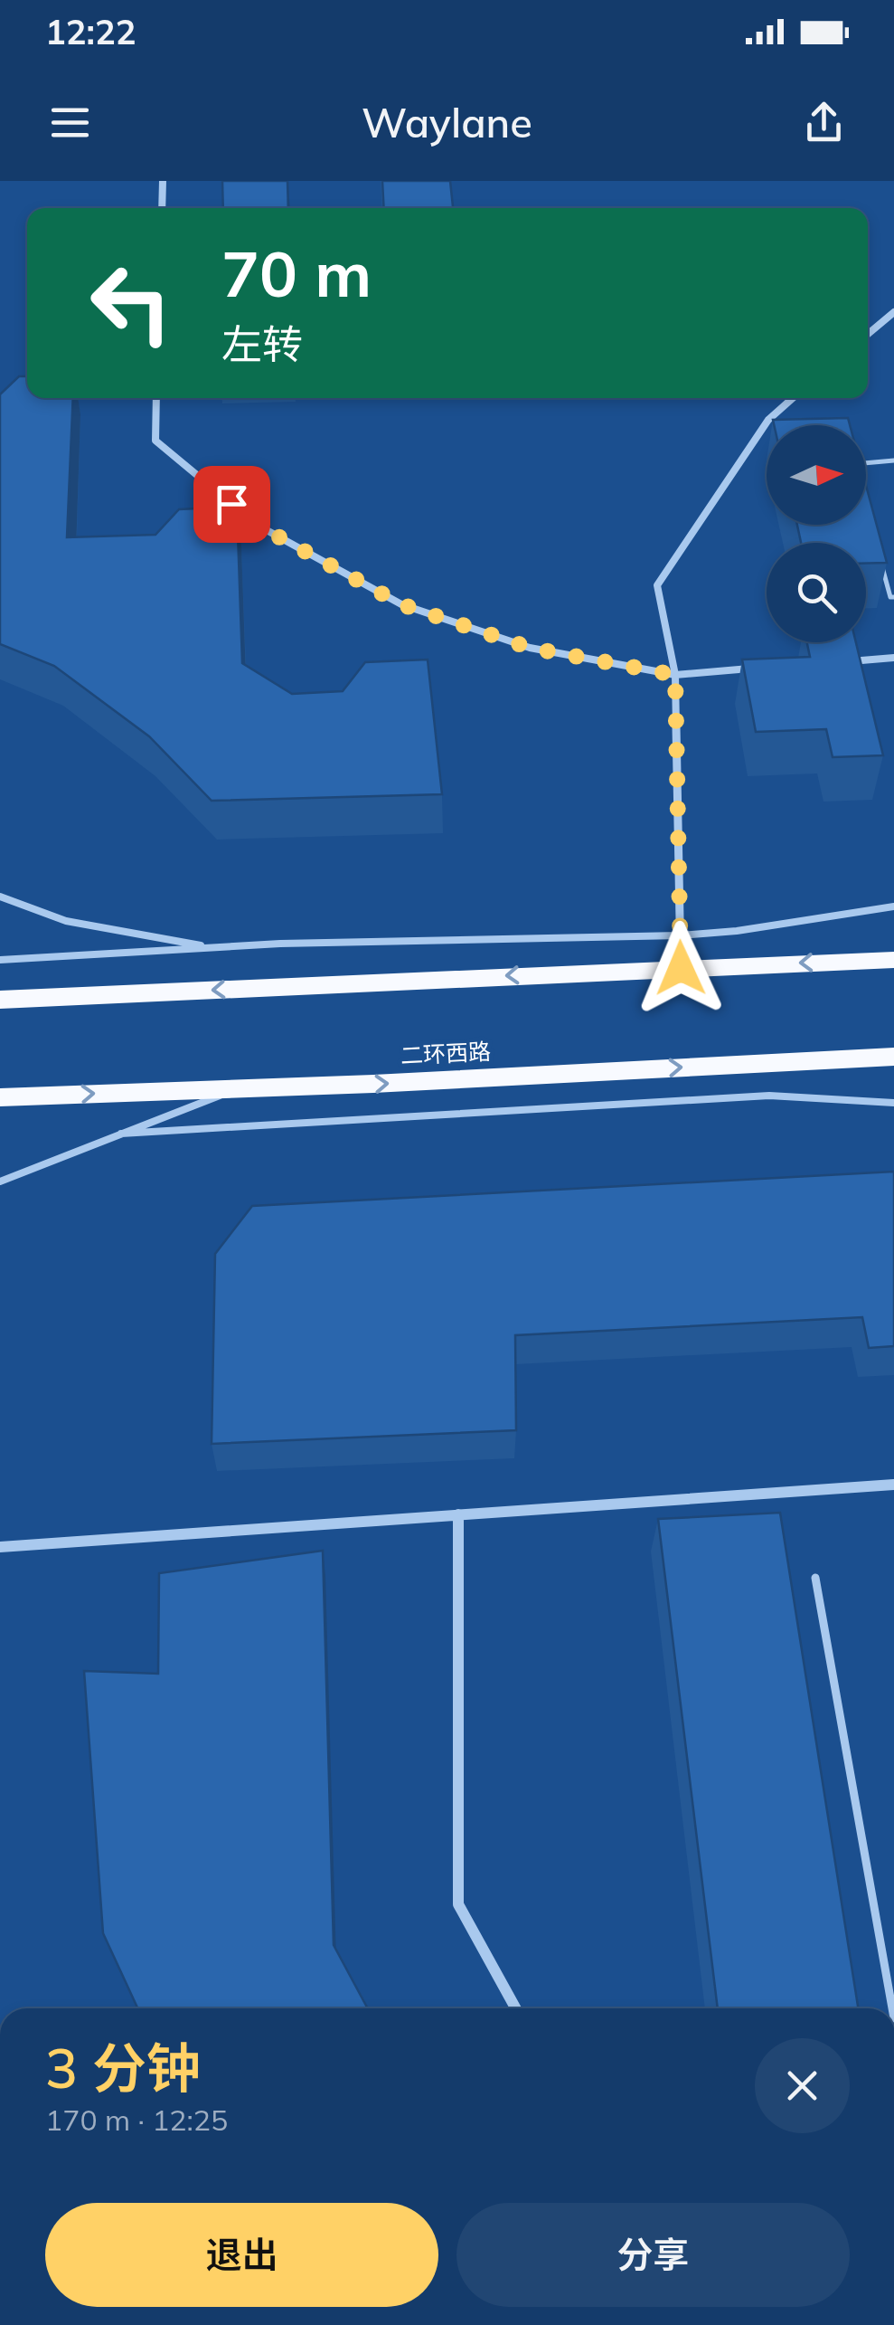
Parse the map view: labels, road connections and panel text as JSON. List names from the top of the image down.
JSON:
{
  "streets": {
    "highway": ["二环西路"]
  },
  "north": "right",
  "page": {
    "status": "12:22",
    "header": "Waylane",
    "turn": ["70 m", "左转"],
    "heading": ["3 分钟", "170 m · 12:25"],
    "buttons": ["退出", "分享"]
  }
}
